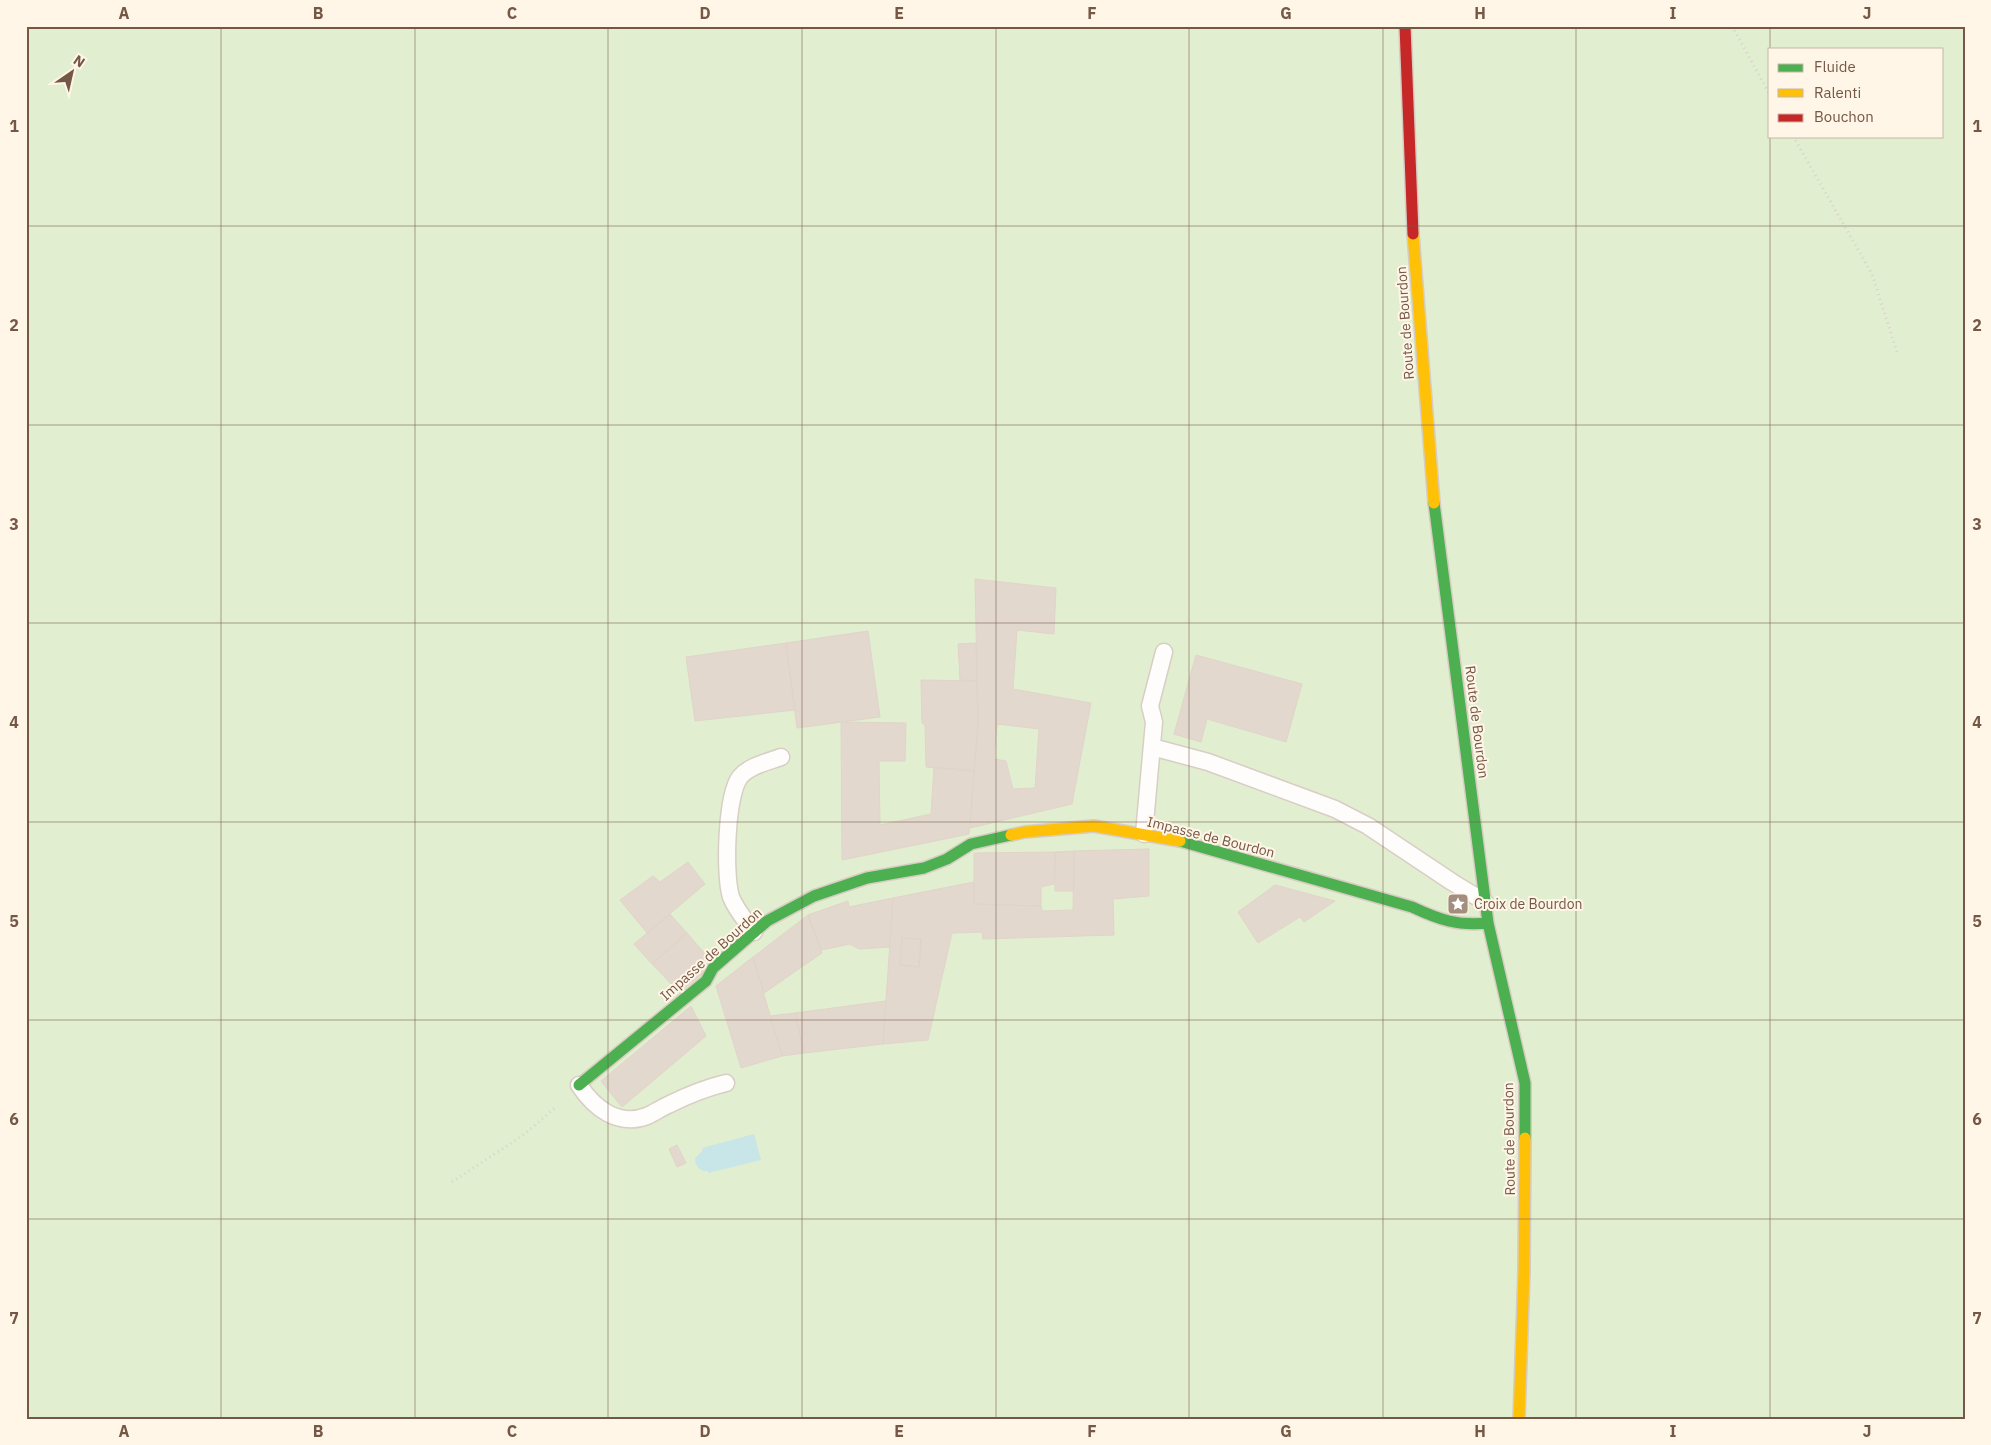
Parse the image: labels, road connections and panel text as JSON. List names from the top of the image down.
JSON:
{
  "streets": {
    "street": ["Route de Bourdon", "Impasse de Bourdon"]
  },
  "crossings": [
    ["Route de Bourdon", "Impasse de Bourdon"]
  ],
  "places": {
    "place": ["Croix de Bourdon"]
  },
  "legend": ["Fluide", "Ralenti", "Bouchon"],
  "north": "top right",
  "grid": {
    "columns": [
      "A",
      "B",
      "C",
      "D",
      "E",
      "F",
      "G",
      "H",
      "I",
      "J"
    ],
    "rows": [
      "1",
      "2",
      "3",
      "4",
      "5",
      "6",
      "7"
    ]
  }
}
